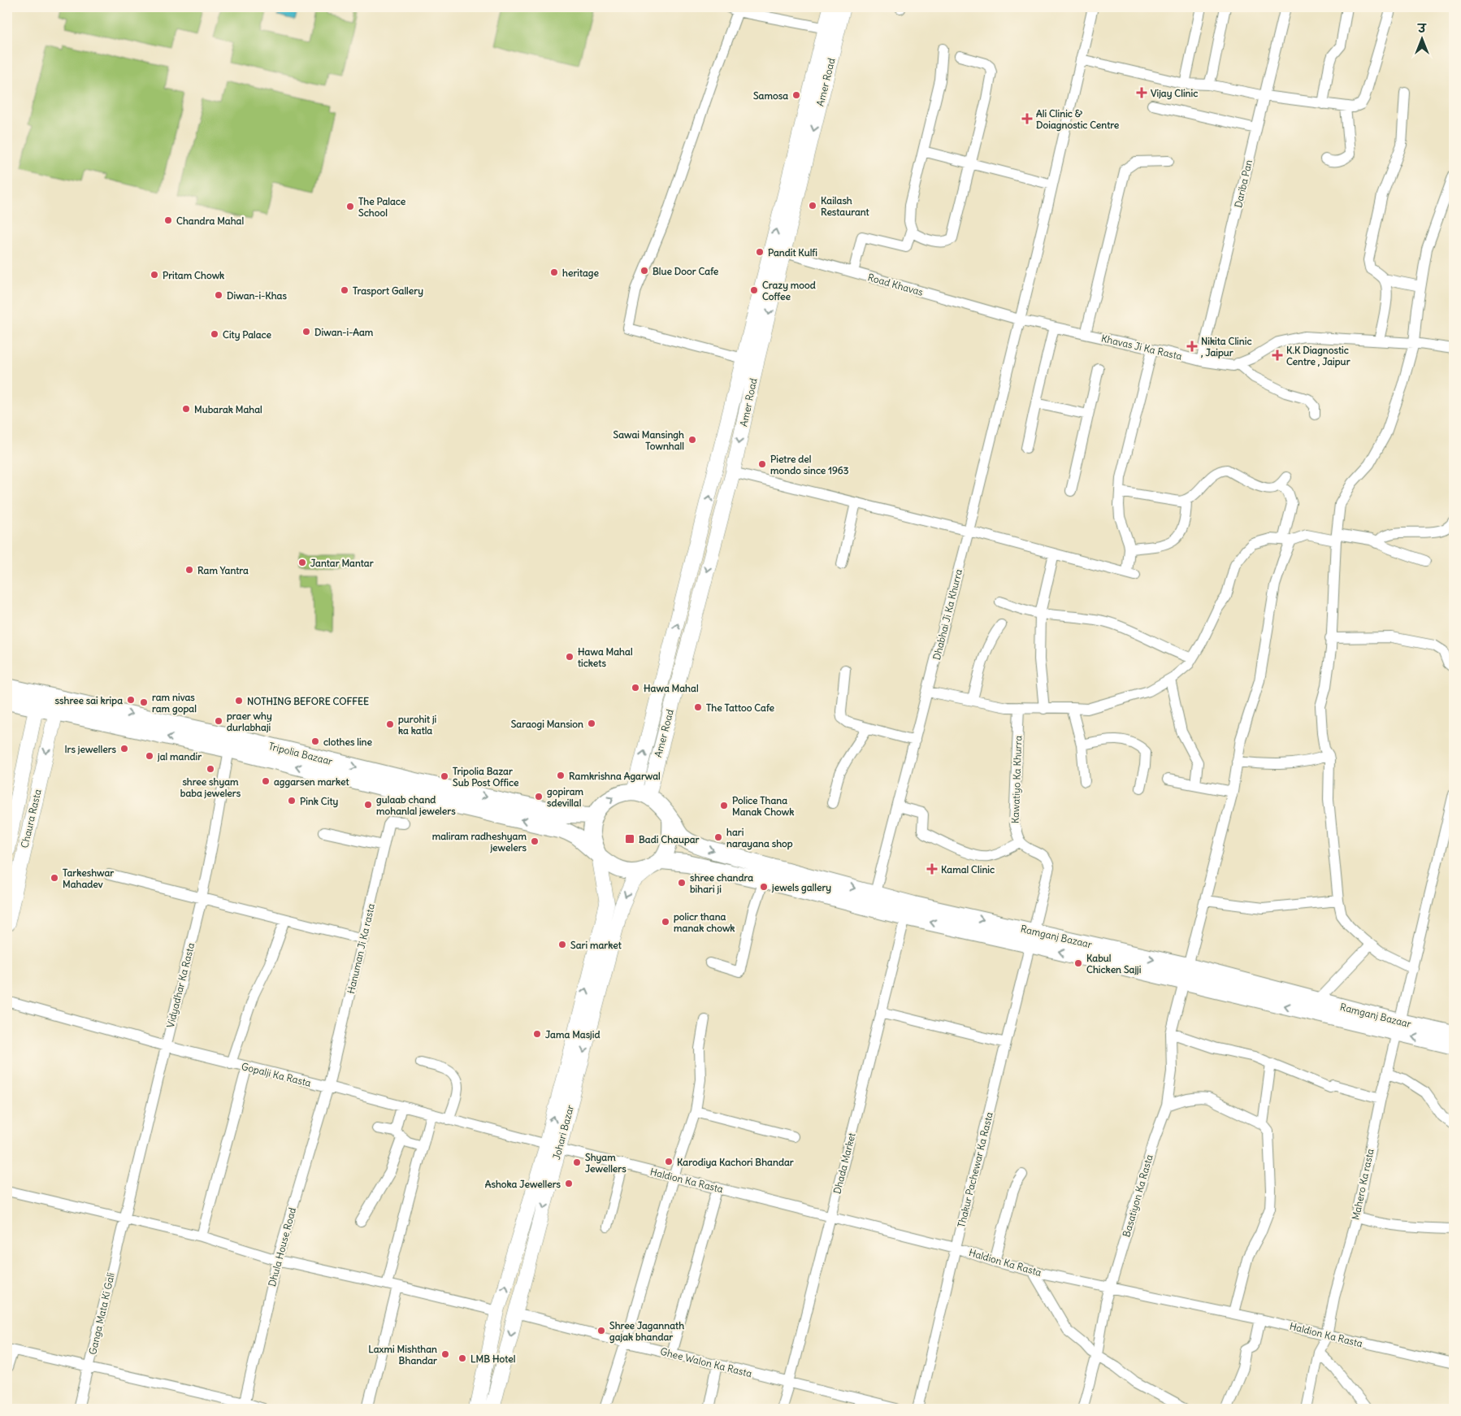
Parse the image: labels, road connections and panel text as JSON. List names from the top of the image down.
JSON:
{
  "streets": {
    "main road": ["Tripolia Bazaar", "Ramganj Bazaar"],
    "street": [
      "Amer Road",
      "Dariba Pan",
      "Road Khavas",
      "Khavas Ji Ka Rasta",
      "Dhabhai Ji Ka Khurra",
      "Kawatiyo Ka Khurra",
      "Chaura Rasta",
      "Hanuman Ji Ka rasta",
      "Vidyadhar Ka Rasta",
      "Gopalji Ka Rasta",
      "Johari Bazar",
      "Dhada Market",
      "Thakur Pachewar Ka Rasta",
      "Haldion Ka Rasta",
      "Mahero Ka rasta",
      "Basatiyon Ka Rasta",
      "Dhula House Road",
      "Ganga Mata Ki Gali",
      "Ghee Walon Ka Rasta"
    ]
  },
  "crossings": [
    ["Amer Road", "Road Khavas"],
    ["Amer Road", "Tripolia Bazaar"],
    ["Amer Road", "Ramganj Bazaar"],
    ["Amer Road", "Johari Bazar"],
    ["Dariba Pan", "Khavas Ji Ka Rasta"],
    ["Road Khavas", "Khavas Ji Ka Rasta"],
    ["Road Khavas", "Dhabhai Ji Ka Khurra"],
    ["Khavas Ji Ka Rasta", "Dhabhai Ji Ka Khurra"],
    ["Dhabhai Ji Ka Khurra", "Ramganj Bazaar"],
    ["Tripolia Bazaar", "Chaura Rasta"],
    ["Tripolia Bazaar", "Ramganj Bazaar"],
    ["Tripolia Bazaar", "Vidyadhar Ka Rasta"],
    ["Tripolia Bazaar", "Johari Bazar"],
    ["Ramganj Bazaar", "Johari Bazar"],
    ["Ramganj Bazaar", "Dhada Market"],
    ["Ramganj Bazaar", "Thakur Pachewar Ka Rasta"],
    ["Ramganj Bazaar", "Mahero Ka rasta"],
    ["Ramganj Bazaar", "Basatiyon Ka Rasta"],
    ["Hanuman Ji Ka rasta", "Gopalji Ka Rasta"],
    ["Hanuman Ji Ka rasta", "Dhula House Road"],
    ["Vidyadhar Ka Rasta", "Gopalji Ka Rasta"],
    ["Vidyadhar Ka Rasta", "Ganga Mata Ki Gali"],
    ["Gopalji Ka Rasta", "Johari Bazar"],
    ["Gopalji Ka Rasta", "Haldion Ka Rasta"],
    ["Gopalji Ka Rasta", "Dhula House Road"],
    ["Johari Bazar", "Haldion Ka Rasta"],
    ["Johari Bazar", "Ghee Walon Ka Rasta"],
    ["Dhada Market", "Haldion Ka Rasta"],
    ["Dhada Market", "Ghee Walon Ka Rasta"],
    ["Thakur Pachewar Ka Rasta", "Haldion Ka Rasta"],
    ["Haldion Ka Rasta", "Mahero Ka rasta"],
    ["Haldion Ka Rasta", "Basatiyon Ka Rasta"]
  ],
  "places": {
    "health": [
      "Vijay Clinic",
      "Ali Clinic & Doiagnostic Centre",
      "Nikita Clinic , Jaipur",
      "K.K Diagnostic Centre , Jaipur",
      "Kamal Clinic"
    ],
    "other": [
      "Samosa",
      "Kailash Restaurant",
      "The Palace School",
      "Chandra Mahal",
      "Pandit Kulfi",
      "Blue Door Cafe",
      "heritage",
      "Pritam Chowk",
      "Trasport Gallery",
      "Crazy mood Coffee",
      "Diwan-i-Khas",
      "Diwan-i-Aam",
      "City Palace",
      "Mubarak Mahal",
      "Sawai Mansingh Townhall",
      "Pietre del mondo since 1963",
      "Jantar Mantar",
      "Ram Yantra",
      "Hawa Mahal tickets",
      "Hawa Mahal",
      "sshree sai kripa",
      "NOTHING BEFORE COFFEE",
      "ram nivas ram gopal",
      "The Tattoo Cafe",
      "praer why durlabhaji",
      "Saraogi Mansion",
      "purohit ji ka katla",
      "clothes line",
      "lrs jewellers",
      "jal mandir",
      "shree shyam baba jewelers",
      "Ramkrishna Agarwal",
      "Tripolia Bazar Sub Post Office",
      "aggarsen market",
      "gopiram sdevillal",
      "Pink City",
      "gulaab chand mohanlal jewelers",
      "Police Thana Manak Chowk",
      "hari narayana shop",
      "maliram radheshyam jewelers",
      "Tarkeshwar Mahadev",
      "shree chandra bihari ji",
      "jewels gallery",
      "policr thana manak chowk",
      "Sari market",
      "Kabul Chicken Sajji",
      "Jama Masjid",
      "Karodiya Kachori Bhandar",
      "Shyam Jewellers",
      "Ashoka Jewellers",
      "Shree Jagannath gajak bhandar",
      "Laxmi Mishthan Bhandar",
      "LMB Hotel"
    ],
    "transit": ["Badi Chaupar"]
  },
  "north": "top"
}
